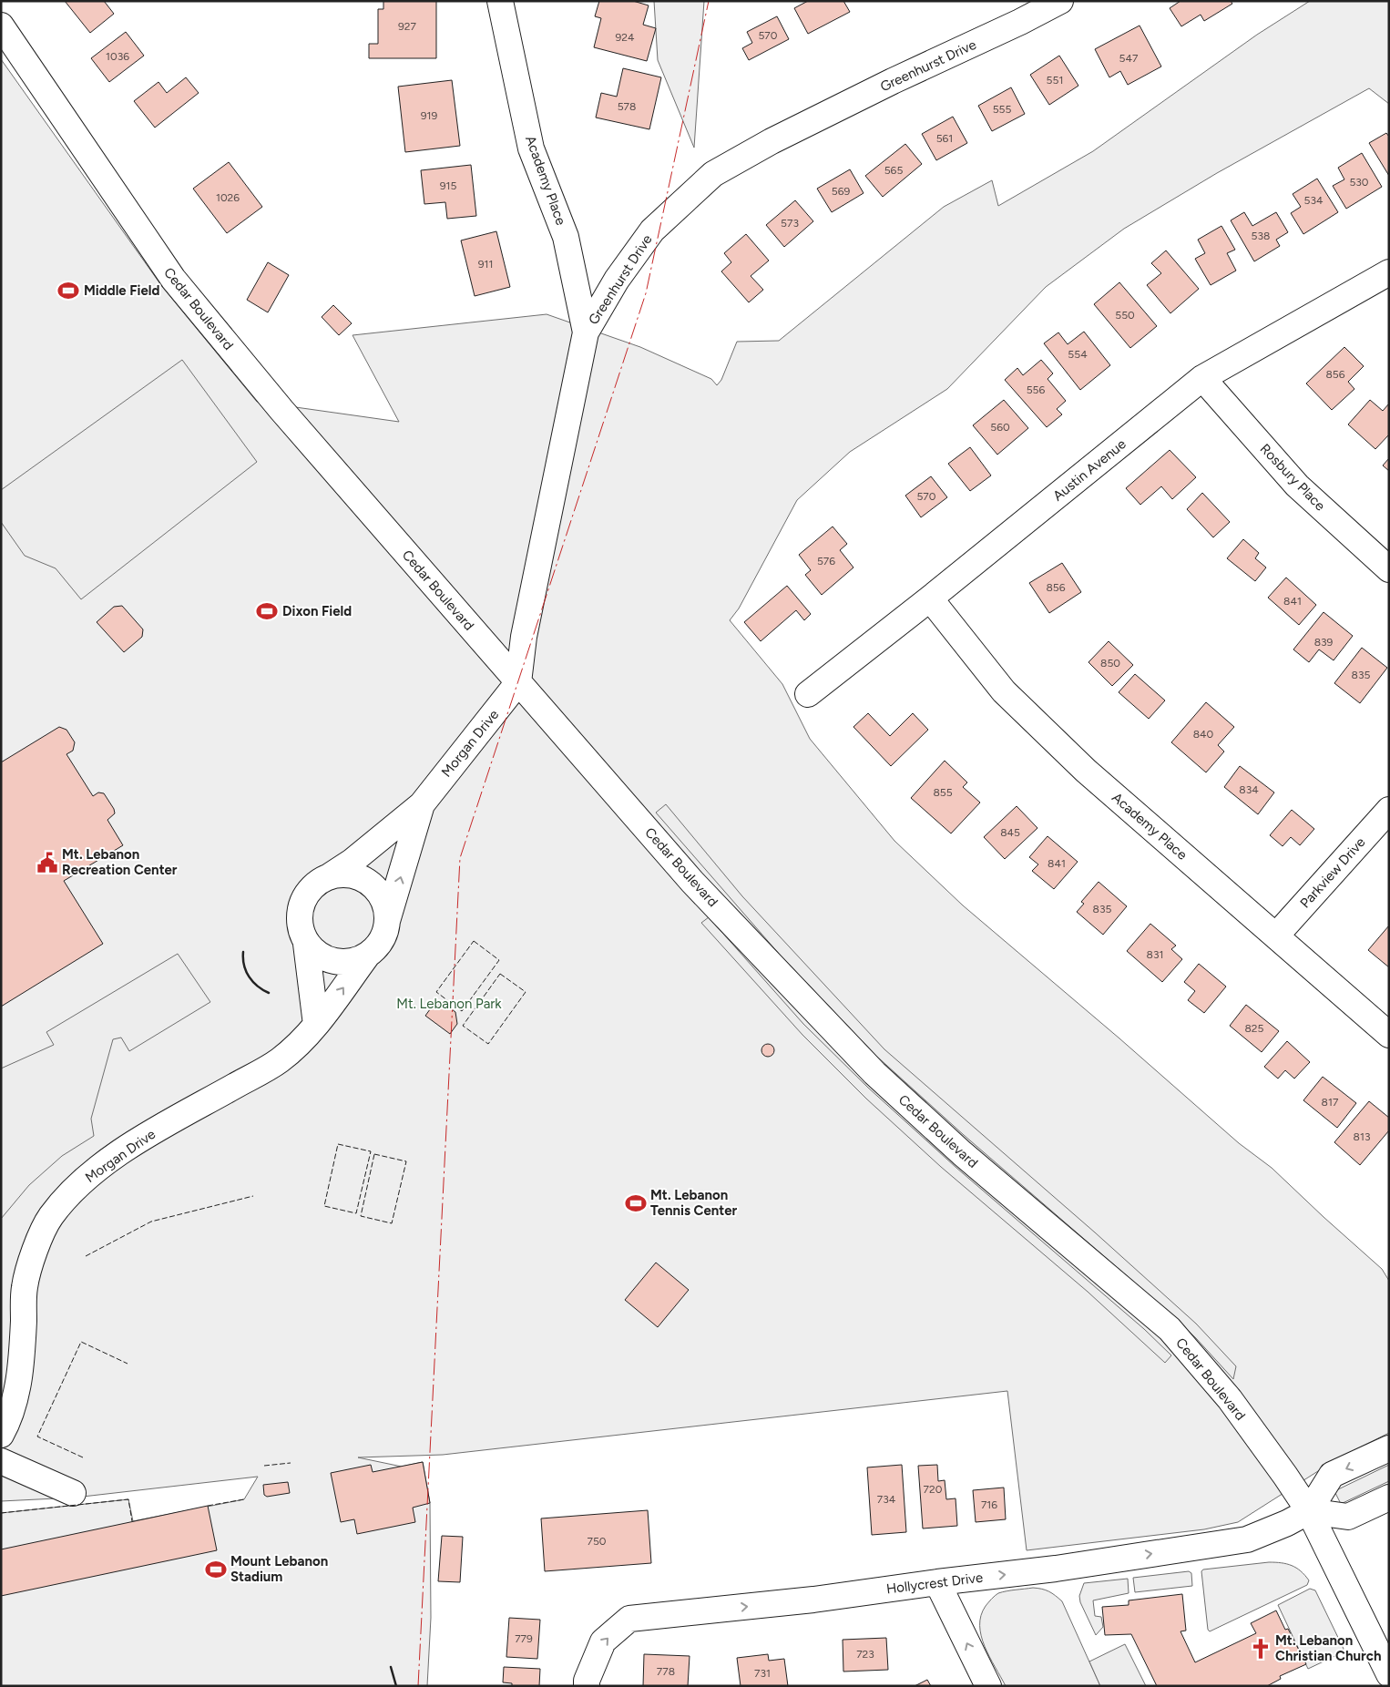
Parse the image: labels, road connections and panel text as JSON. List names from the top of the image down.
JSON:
{
  "streets": {
    "street": [
      "Greenhurst Drive",
      "Academy Place",
      "Cedar Boulevard",
      "Austin Avenue",
      "Rosbury Place",
      "Morgan Drive",
      "Parkview Drive",
      "Hollycrest Drive"
    ]
  },
  "crossings": [
    ["Greenhurst Drive", "Academy Place"],
    ["Greenhurst Drive", "Cedar Boulevard"],
    ["Greenhurst Drive", "Morgan Drive"],
    ["Academy Place", "Austin Avenue"],
    ["Academy Place", "Parkview Drive"],
    ["Cedar Boulevard", "Morgan Drive"],
    ["Cedar Boulevard", "Hollycrest Drive"],
    ["Austin Avenue", "Rosbury Place"]
  ],
  "one_way": ["Hollycrest Drive"],
  "parks": ["Mt. Lebanon Park"],
  "places": {
    "sports": [
      "Middle Field",
      "Dixon Field",
      "Mt. Lebanon Tennis Center",
      "Mount Lebanon Stadium"
    ],
    "public building": ["Mt. Lebanon Recreation Center"],
    "church": ["Mt. Lebanon Christian Church"]
  },
  "house_numbers": [
    "927",
    "570",
    "924",
    "1036",
    "547",
    "551",
    "578",
    "555",
    "919",
    "561",
    "565",
    "530",
    "915",
    "569",
    "1026",
    "534",
    "573",
    "538",
    "911",
    "550",
    "554",
    "856",
    "556",
    "560",
    "570",
    "576",
    "856",
    "841",
    "839",
    "850",
    "835",
    "840",
    "834",
    "855",
    "845",
    "841",
    "835",
    "831",
    "825",
    "817",
    "813",
    "720",
    "734",
    "716",
    "750",
    "779",
    "723",
    "778",
    "731"
  ]
}
